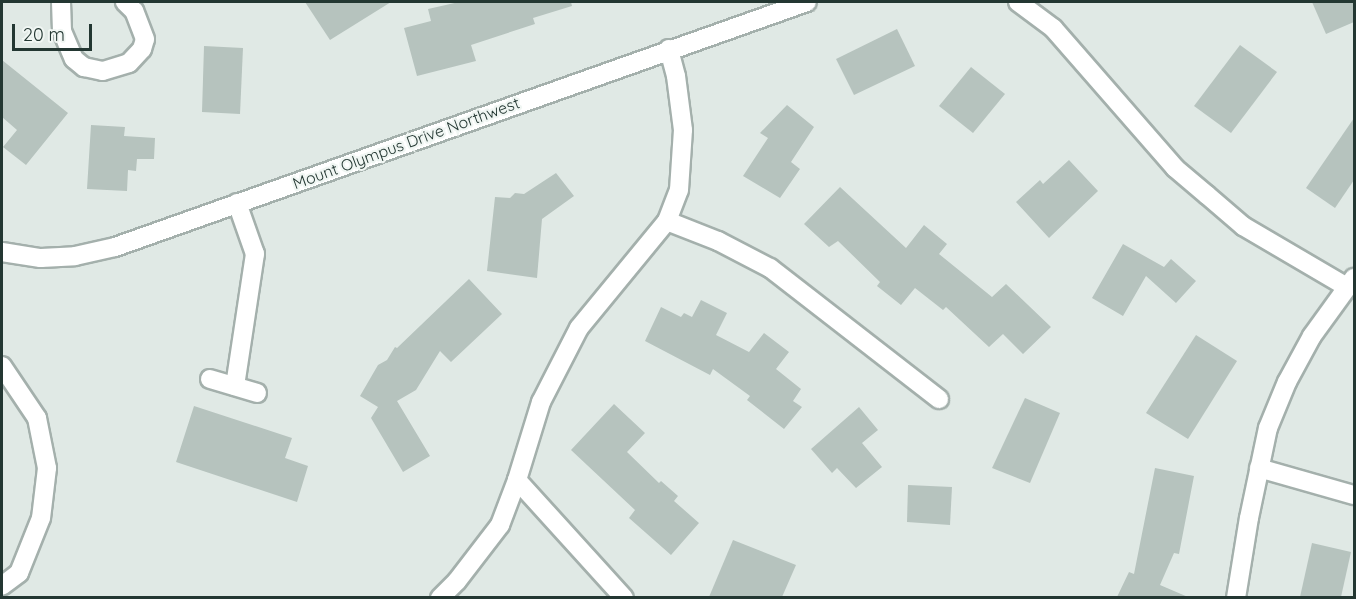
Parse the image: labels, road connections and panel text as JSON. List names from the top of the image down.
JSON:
{
  "streets": {
    "street": ["Mount Olympus Drive Northwest"]
  },
  "scale_bar": "20 m"
}
